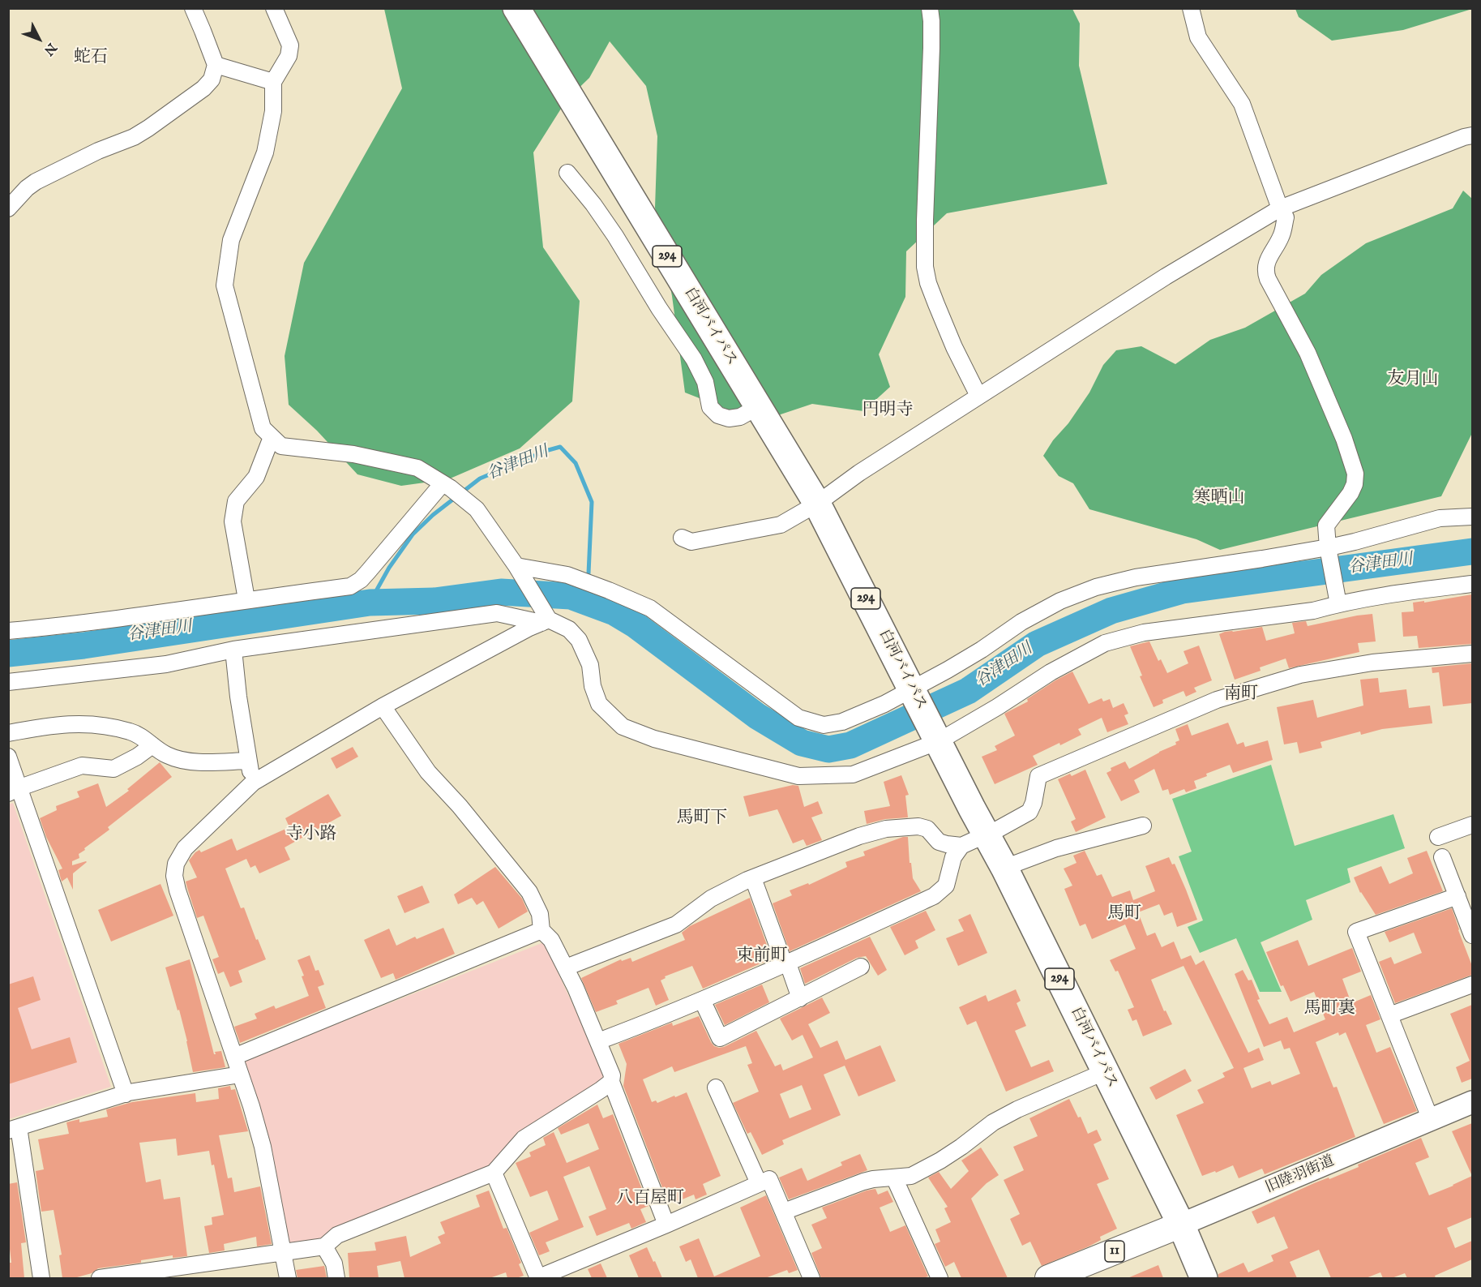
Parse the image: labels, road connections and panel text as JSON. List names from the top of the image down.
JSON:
{
  "streets": {
    "highway": ["294", "白河バイパス"],
    "main road": ["11"],
    "street": ["旧陸羽街道"]
  },
  "crossings": [
    ["294", "白河バイパス"],
    ["294", "旧陸羽街道"],
    ["294", "11"],
    ["白河バイパス", "旧陸羽街道"],
    ["白河バイパス", "11"],
    ["旧陸羽街道", "11"]
  ],
  "districts": [
    "蛇石",
    "友月山",
    "円明寺",
    "寒晒山",
    "南町",
    "馬町下",
    "寺小路",
    "馬町",
    "束前町",
    "馬町裏",
    "八百屋町"
  ],
  "water": ["谷津田川"],
  "north": "bottom right"
}
